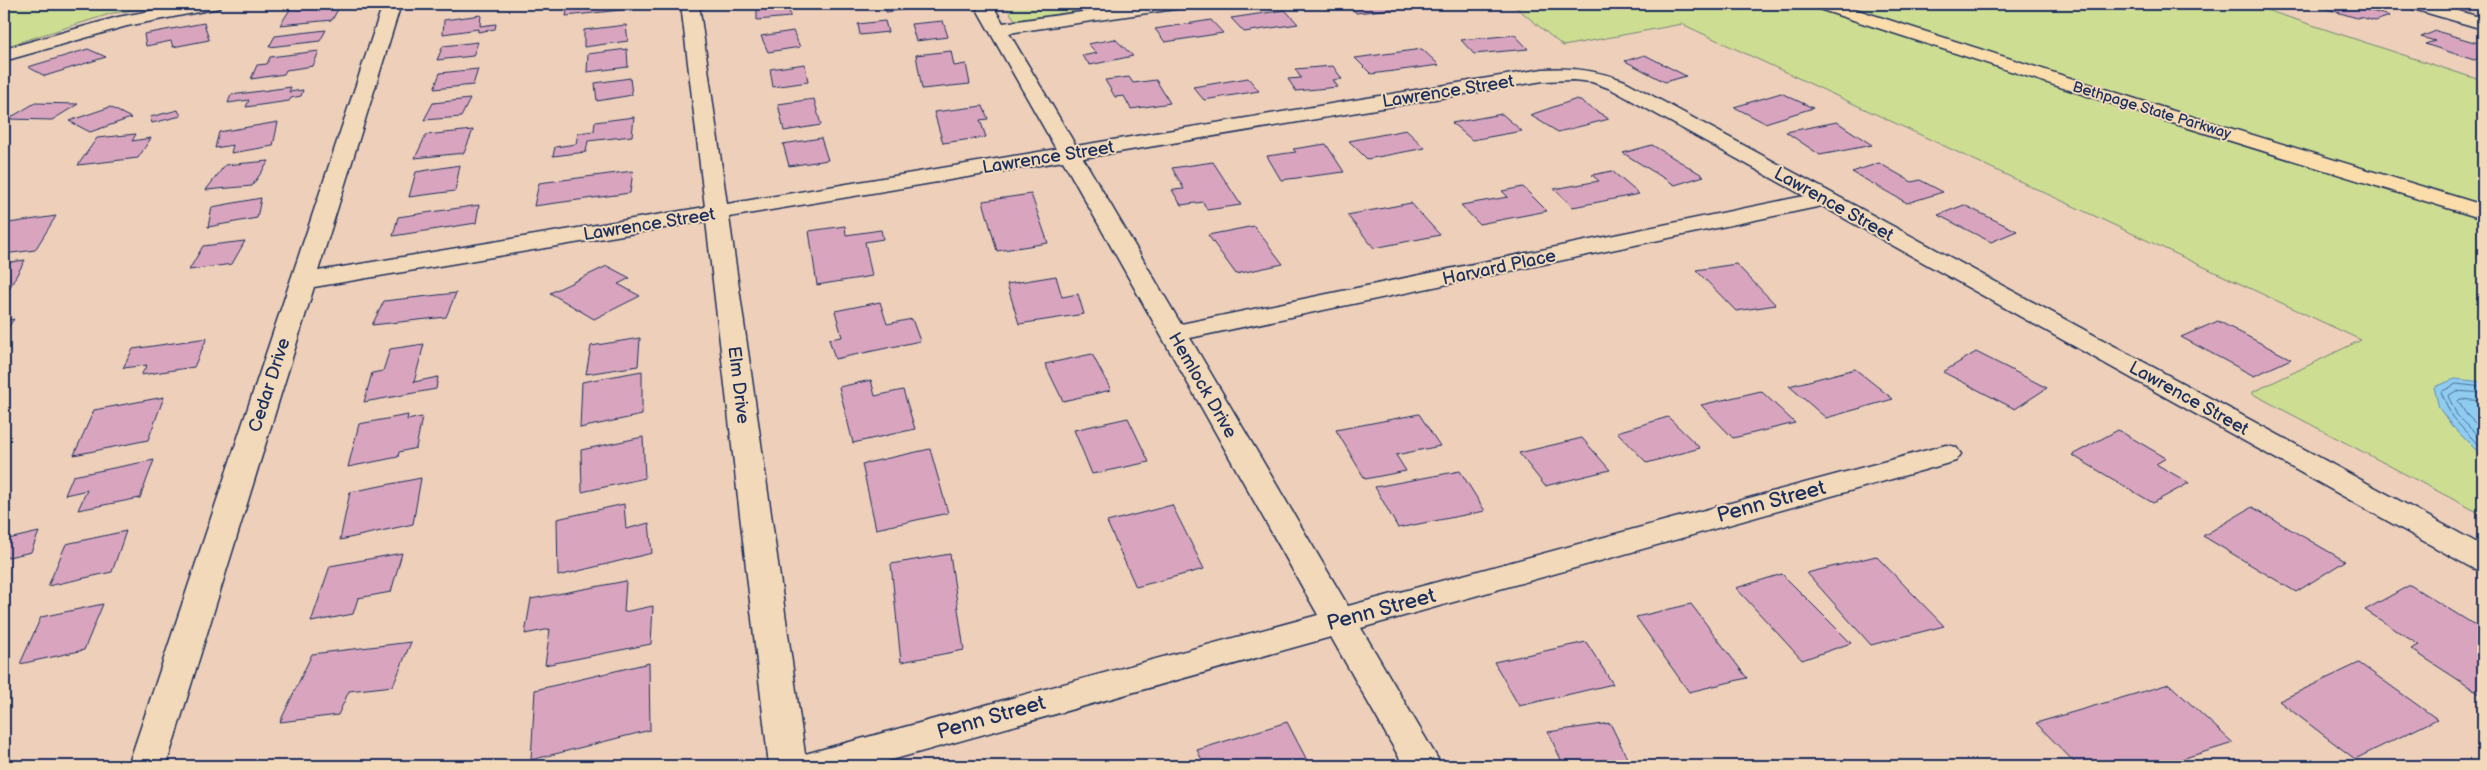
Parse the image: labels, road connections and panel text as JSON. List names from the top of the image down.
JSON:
{
  "streets": {
    "highway": ["Bethpage State Parkway"],
    "street": [
      "Lawrence Street",
      "Harvard Place",
      "Cedar Drive",
      "Elm Drive",
      "Hemlock Drive",
      "Penn Street"
    ]
  },
  "crossings": [
    ["Lawrence Street", "Harvard Place"],
    ["Lawrence Street", "Cedar Drive"],
    ["Lawrence Street", "Elm Drive"],
    ["Lawrence Street", "Hemlock Drive"],
    ["Harvard Place", "Hemlock Drive"],
    ["Hemlock Drive", "Penn Street"]
  ]
}
